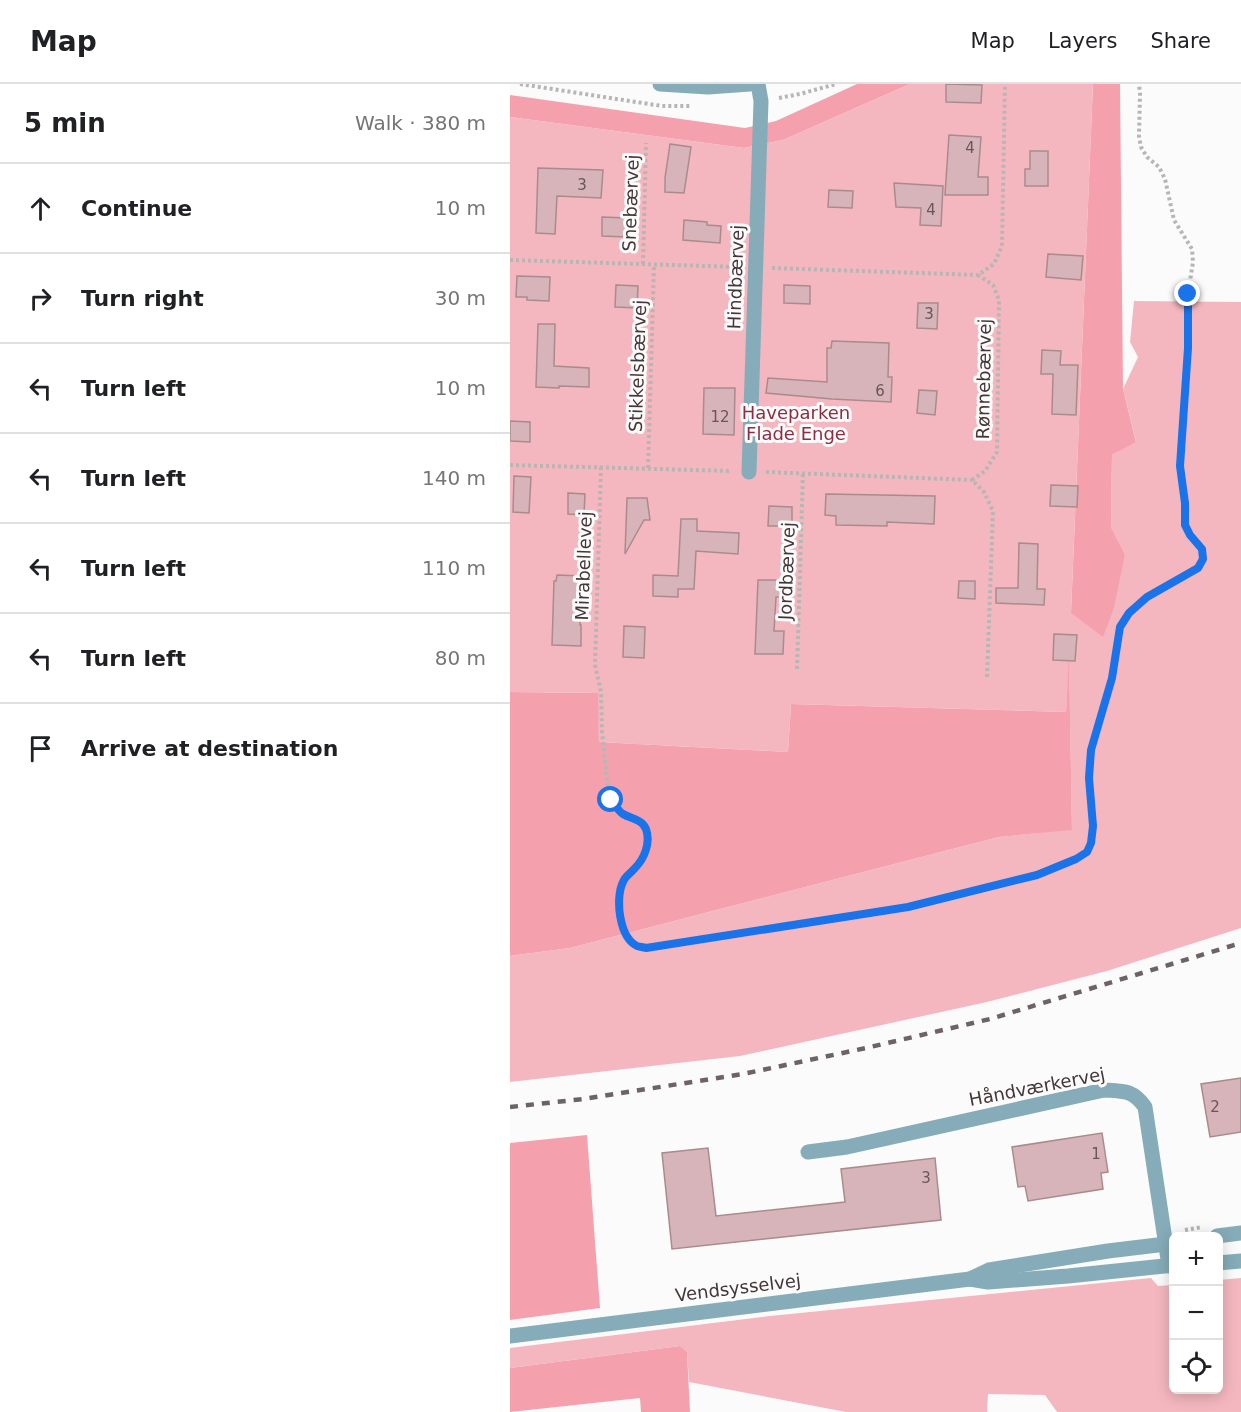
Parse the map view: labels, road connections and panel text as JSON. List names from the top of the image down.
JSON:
{
  "streets": {
    "street": ["Hindbærvej", "Håndværkervej", "Vendsysselvej"],
    "path": [
      "Snebærvej",
      "Stikkelsbærvej",
      "Rønnebærvej",
      "Mirabellevej",
      "Jordbærvej"
    ]
  },
  "parks": ["Haveparken Flade Enge"],
  "house_numbers": [
    "4",
    "3",
    "4",
    "3",
    "6",
    "12",
    "2",
    "1",
    "3"
  ],
  "page": {
    "header": "Map",
    "nav": ["Map", "Layers", "Share"],
    "heading": ["5 min", "Walk · 380 m"],
    "list": [
      ["Continue", "10 m"],
      ["Turn right", "30 m"],
      ["Turn left", "10 m"],
      ["Turn left", "140 m"],
      ["Turn left", "110 m"],
      ["Turn left", "80 m"],
      "Arrive at destination"
    ],
    "map_buttons": ["+", "−"]
  }
}
